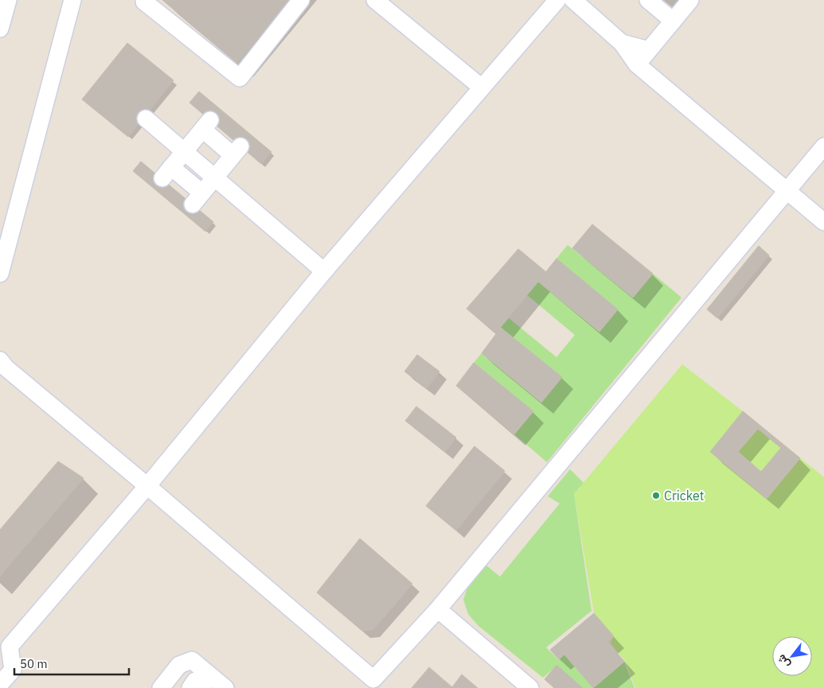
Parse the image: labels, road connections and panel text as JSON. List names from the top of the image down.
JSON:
{
  "places": ["Cricket"],
  "scale_bar": "50 m",
  "north": "bottom left"
}
